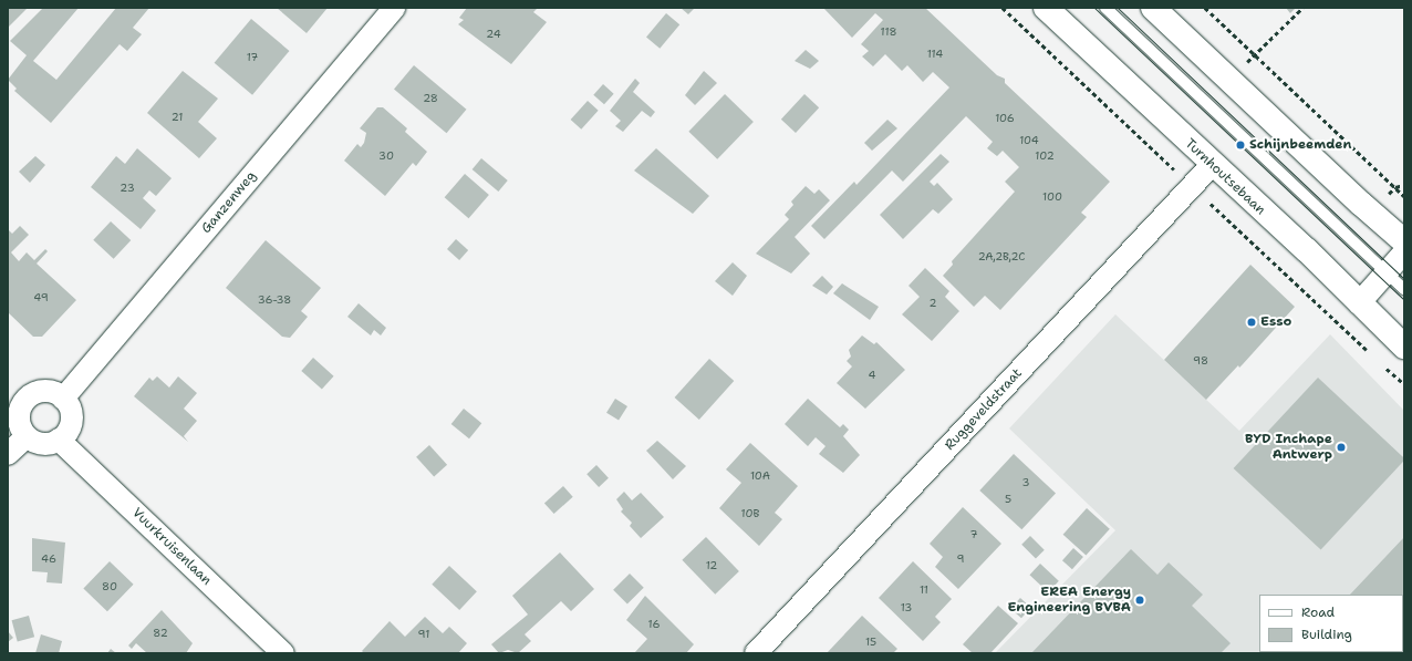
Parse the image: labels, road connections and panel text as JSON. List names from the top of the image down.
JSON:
{
  "streets": {
    "main road": ["Turnhoutsebaan"],
    "street": ["Ganzenweg", "Ruggeveldstraat", "Vuurkruisenlaan"]
  },
  "crossings": [
    ["Turnhoutsebaan", "Ruggeveldstraat"],
    ["Ganzenweg", "Vuurkruisenlaan"]
  ],
  "places": [
    "Schijnbeemden",
    "Esso",
    "BYD Inchape Antwerp",
    "EREA Energy Engineering BVBA"
  ],
  "house_numbers": [
    "118",
    "24",
    "114",
    "17",
    "28",
    "21",
    "106",
    "104",
    "30",
    "102",
    "23",
    "100",
    "2A,2B,2C",
    "49",
    "36-38",
    "2",
    "98",
    "4",
    "10A",
    "3",
    "5",
    "10B",
    "7",
    "46",
    "9",
    "12",
    "80",
    "11",
    "13",
    "16",
    "82",
    "91",
    "15"
  ],
  "legend": ["Road", "Building"]
}
